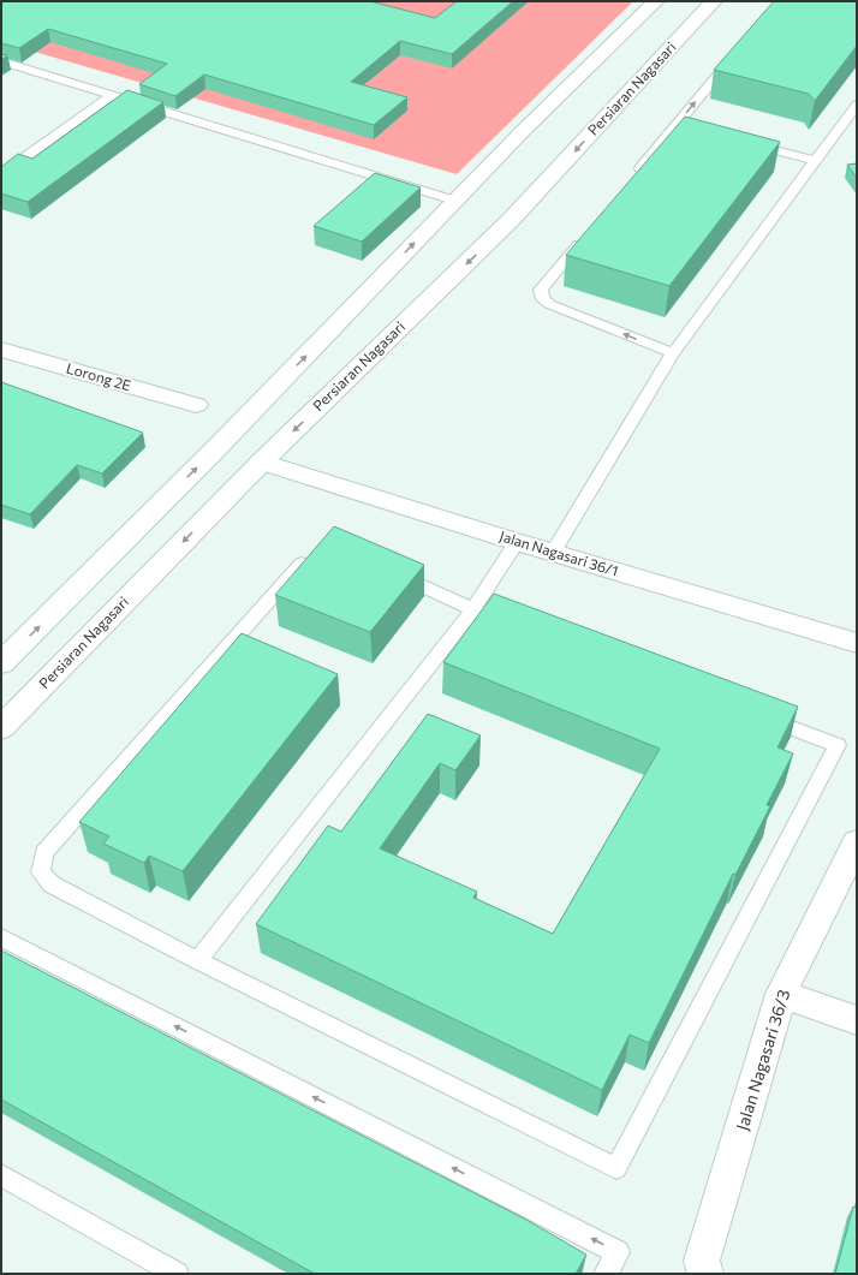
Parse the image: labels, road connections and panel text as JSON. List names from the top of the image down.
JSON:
{
  "streets": {
    "street": [
      "Persiaran Nagasari",
      "Lorong 2E",
      "Jalan Nagasari 36/1",
      "Jalan Nagasari 36/3"
    ]
  },
  "crossings": [
    ["Persiaran Nagasari", "Jalan Nagasari 36/1"]
  ]
}
